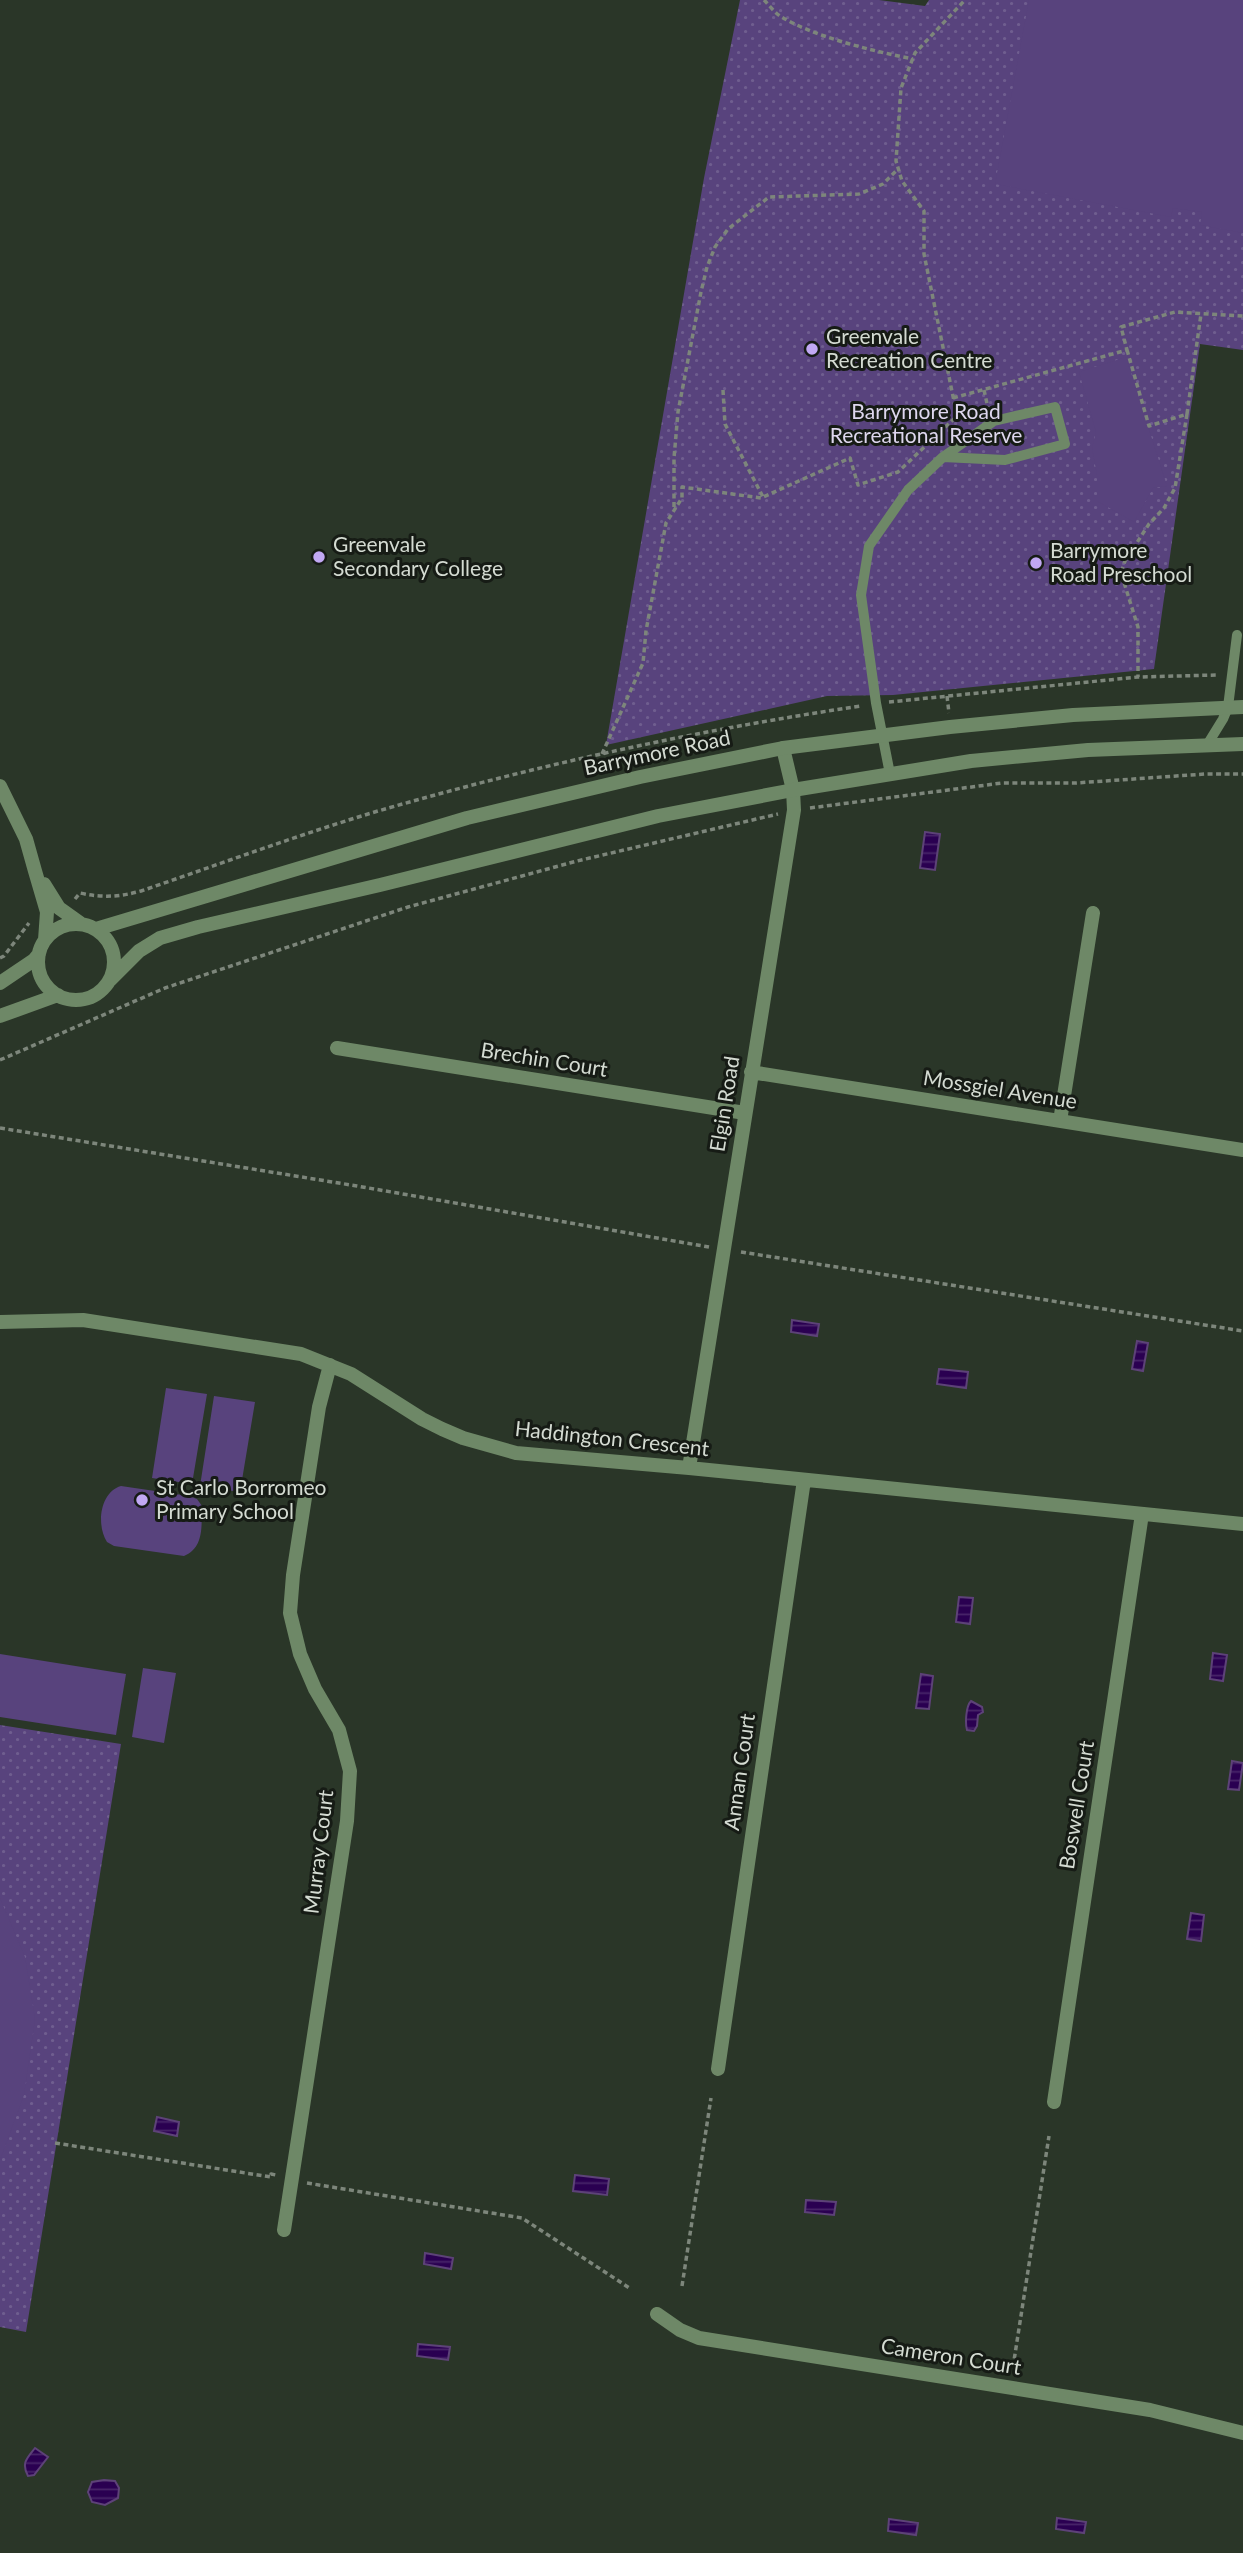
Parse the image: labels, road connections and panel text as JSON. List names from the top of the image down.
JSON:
{
  "streets": {
    "street": [
      "Barrymore Road",
      "Brechin Court",
      "Mossgiel Avenue",
      "Elgin Road",
      "Haddington Crescent",
      "Annan Court",
      "Boswell Court",
      "Murray Court",
      "Cameron Court"
    ]
  },
  "crossings": [
    ["Barrymore Road", "Elgin Road"],
    ["Brechin Court", "Elgin Road"],
    ["Mossgiel Avenue", "Elgin Road"],
    ["Elgin Road", "Haddington Crescent"],
    ["Haddington Crescent", "Annan Court"],
    ["Haddington Crescent", "Boswell Court"],
    ["Haddington Crescent", "Murray Court"]
  ],
  "parks": ["Barrymore Road Recreational Reserve"],
  "places": [
    "Greenvale Recreation Centre",
    "Greenvale Secondary College",
    "Barrymore Road Preschool",
    "St Carlo Borromeo Primary School"
  ]
}
